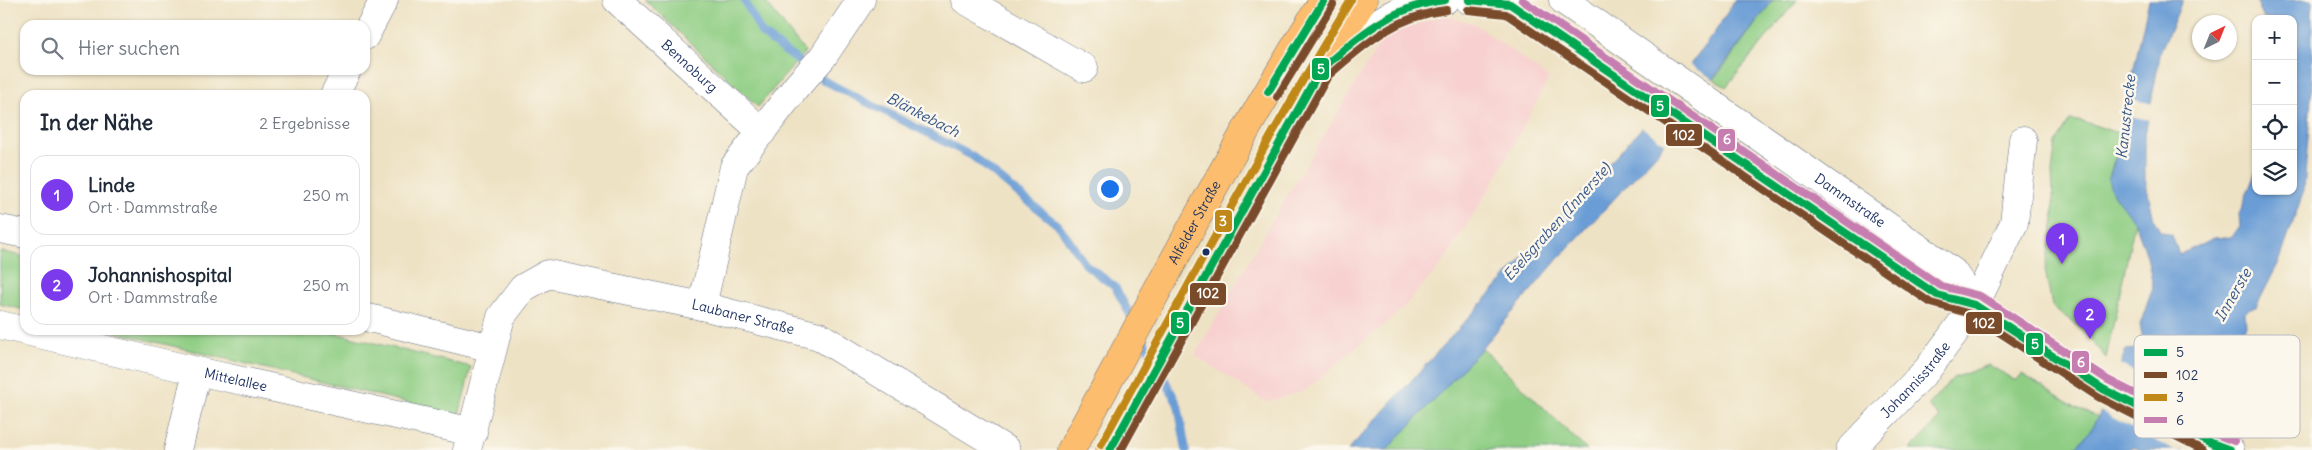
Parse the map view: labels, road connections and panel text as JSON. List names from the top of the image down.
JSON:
{
  "streets": {
    "main road": ["Alfelder Straße"],
    "street": [
      "Bennoburg",
      "Dammstraße",
      "Laubaner Straße",
      "Mittelallee",
      "Johannisstraße"
    ]
  },
  "crossings": [
    ["Dammstraße", "Johannisstraße"],
    ["Laubaner Straße", "Mittelallee"]
  ],
  "water": [
    "Blänkebach",
    "Kanustrecke",
    "Eselsgraben (Innerste)",
    "Innerste"
  ],
  "lines": [
    "transit line 5",
    "transit line 3",
    "transit line 6",
    "transit line 102"
  ],
  "legend": [
    "5",
    "102",
    "3",
    "6"
  ],
  "north": "top right",
  "page": {
    "map_buttons": ["+", "−"],
    "search": "Hier suchen",
    "heading": ["In der Nähe", "2 Ergebnisse"],
    "list": [
      {
        "mark": "1",
        "name": "Linde",
        "note": "Ort · Dammstraße",
        "value": "250 m"
      },
      {
        "mark": "2",
        "name": "Johannishospital",
        "note": "Ort · Dammstraße",
        "value": "250 m"
      }
    ],
    "pins": ["1", "2"]
  }
}
